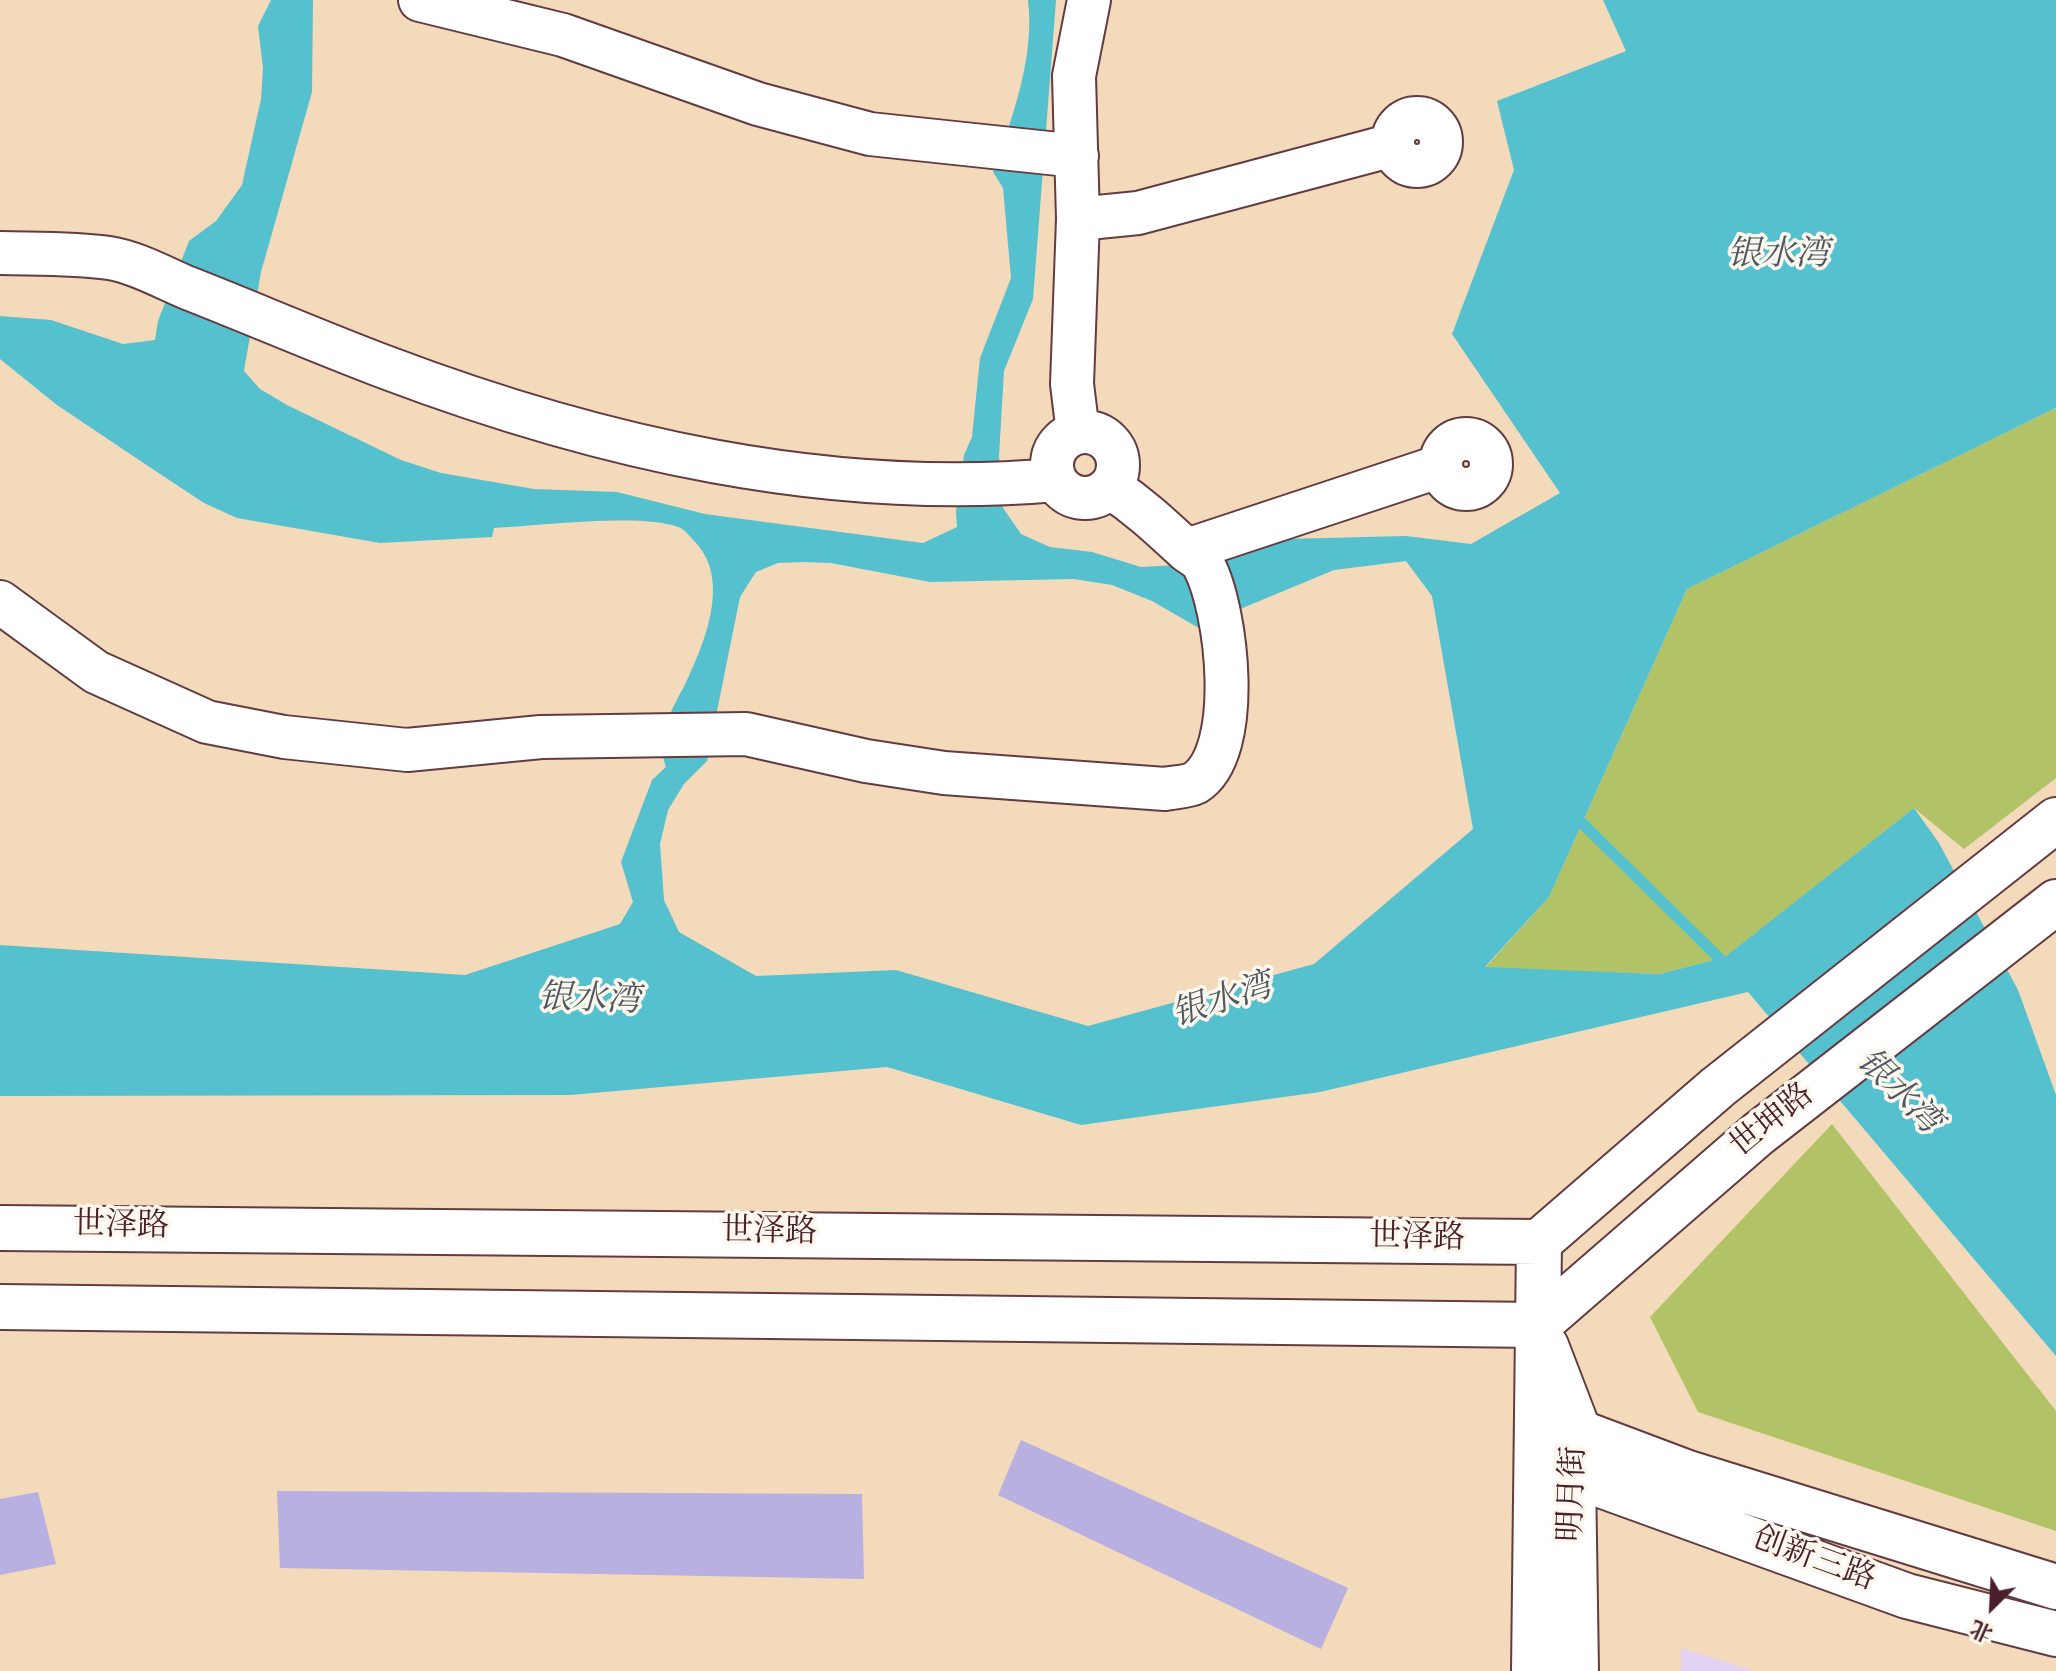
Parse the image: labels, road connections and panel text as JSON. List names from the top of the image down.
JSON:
{
  "streets": {
    "street": [
      "世坤路",
      "世泽路",
      "明月街",
      "创新三路"
    ]
  },
  "crossings": [
    ["世坤路", "世泽路"],
    ["世坤路", "明月街"],
    ["世泽路", "明月街"],
    ["明月街", "创新三路"]
  ],
  "water": ["银水湾"],
  "north": "bottom left"
}
